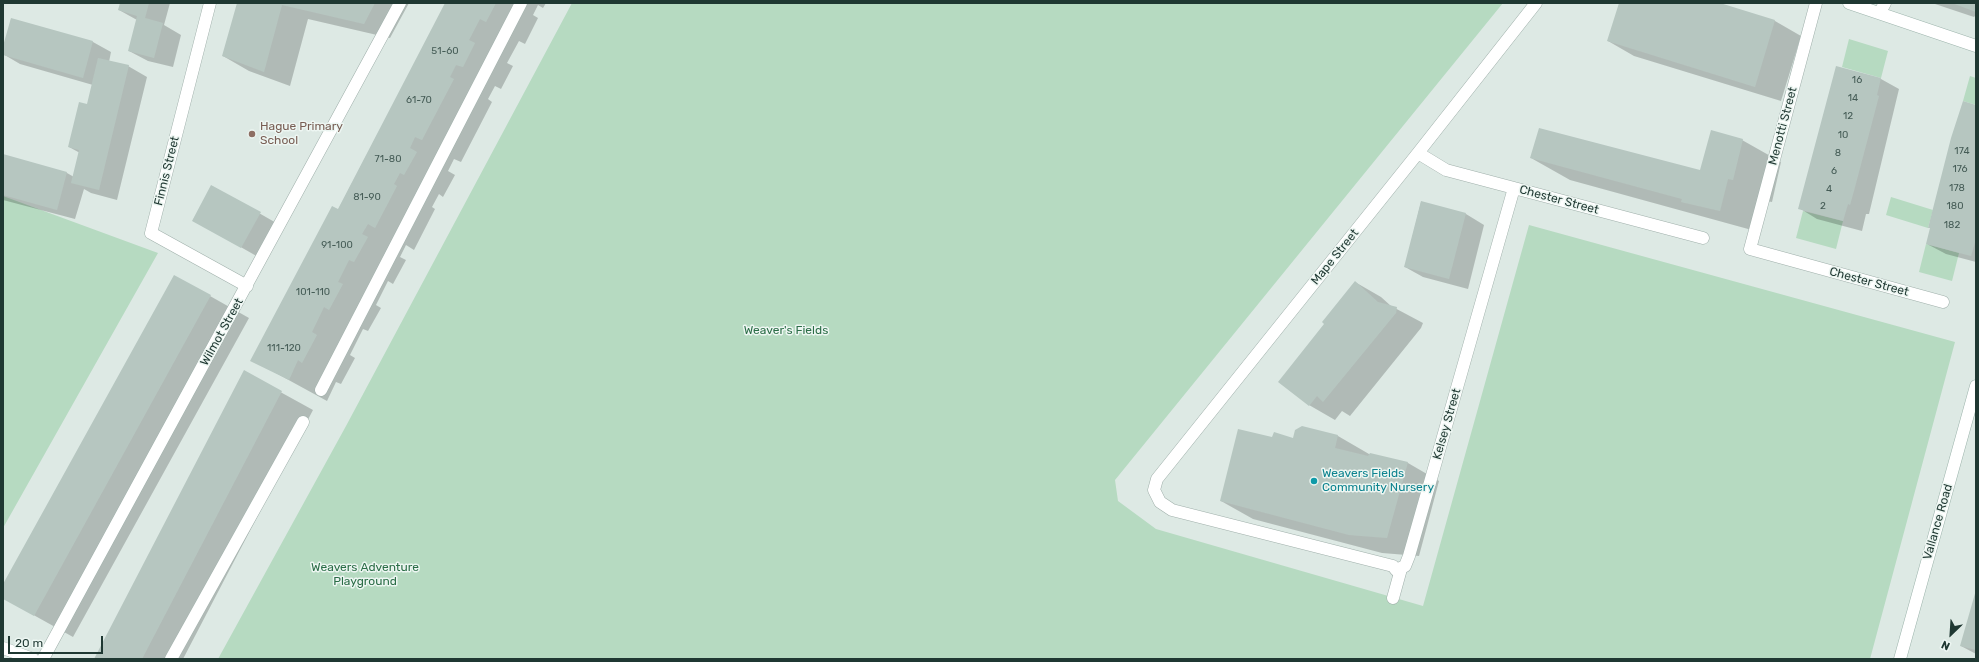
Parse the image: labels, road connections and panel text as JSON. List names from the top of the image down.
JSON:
{
  "streets": {
    "street": [
      "Menotti Street",
      "Finnis Street",
      "Chester Street",
      "Mape Street",
      "Wilmot Street",
      "Kelsey Street",
      "Vallance Road"
    ]
  },
  "crossings": [
    ["Menotti Street", "Chester Street"],
    ["Finnis Street", "Wilmot Street"],
    ["Chester Street", "Mape Street"],
    ["Chester Street", "Kelsey Street"],
    ["Mape Street", "Kelsey Street"]
  ],
  "parks": ["Weaver's Fields", "Weavers Adventure Playground"],
  "places": ["Hague Primary School", "Weavers Fields Community Nursery"],
  "house_numbers": [
    "51-60",
    "16",
    "14",
    "61-70",
    "12",
    "10",
    "174",
    "8",
    "71-80",
    "176",
    "6",
    "178",
    "4",
    "81-90",
    "2",
    "180",
    "182",
    "91-100",
    "101-110",
    "111-120"
  ],
  "scale_bar": "20 m",
  "north": "bottom left"
}
